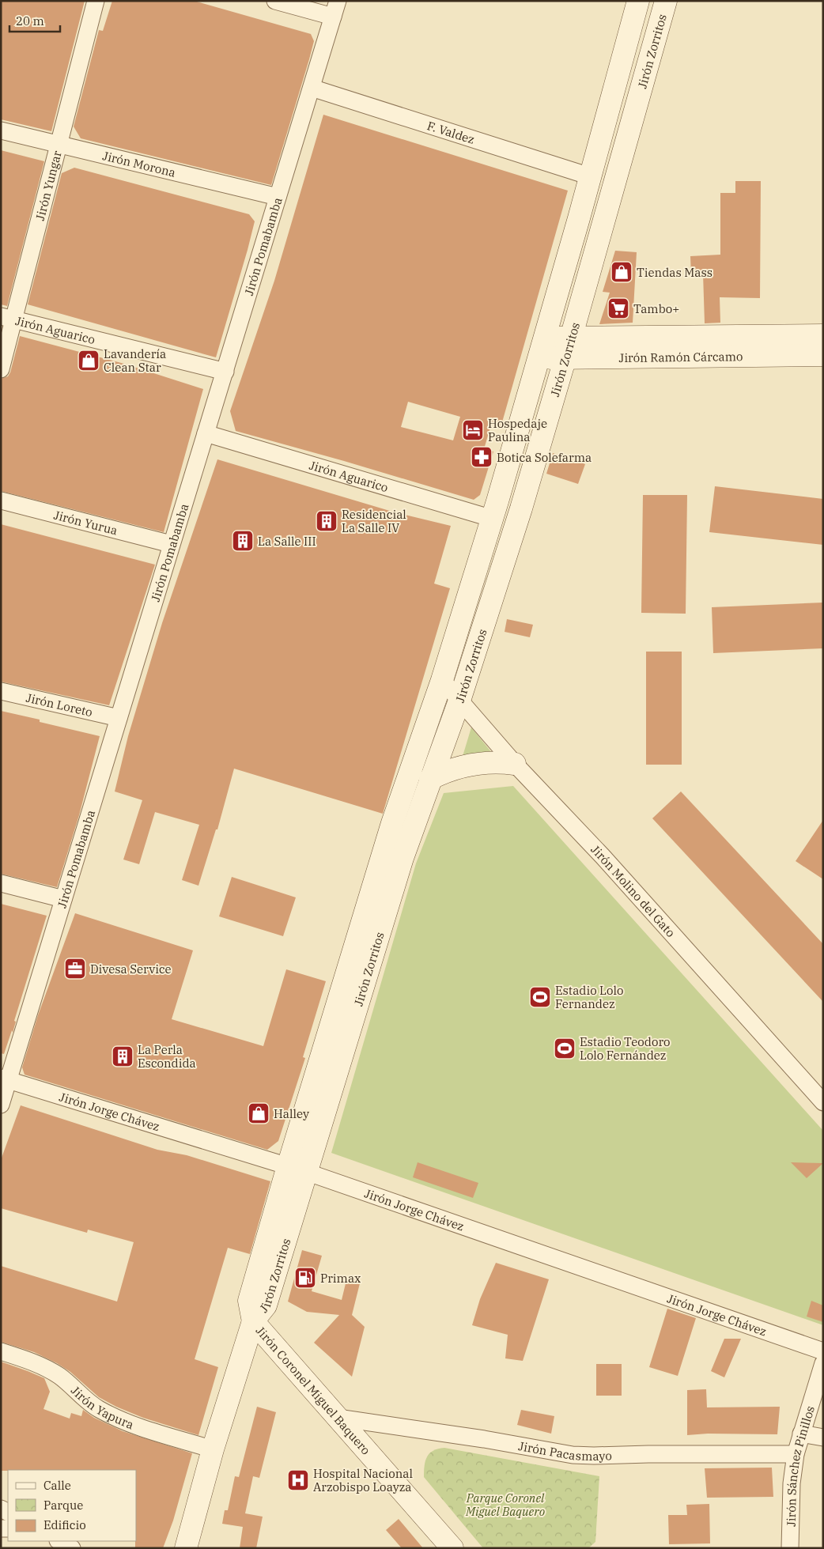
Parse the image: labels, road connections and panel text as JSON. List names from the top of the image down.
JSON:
{
  "streets": {
    "main road": ["Jirón Zorritos", "Jirón Ramón Cárcamo", "Jirón Coronel Miguel Baquero"],
    "street": [
      "F. Valdez",
      "Jirón Morona",
      "Jirón Yungar",
      "Jirón Pomabamba",
      "Jirón Aguarico",
      "Jirón Yurua",
      "Jirón Loreto",
      "Jirón Molino del Gato",
      "Jirón Jorge Chávez",
      "Jirón Yapura",
      "Jirón Pacasmayo",
      "Jirón Sánchez Pinillos"
    ]
  },
  "crossings": [
    ["Jirón Zorritos", "F. Valdez"],
    ["Jirón Zorritos", "Jirón Aguarico"],
    ["Jirón Zorritos", "Jirón Ramón Cárcamo"],
    ["Jirón Zorritos", "Jirón Molino del Gato"],
    ["Jirón Zorritos", "Jirón Jorge Chávez"],
    ["Jirón Zorritos", "Jirón Coronel Miguel Baquero"],
    ["Jirón Zorritos", "Jirón Yapura"],
    ["F. Valdez", "Jirón Pomabamba"],
    ["Jirón Morona", "Jirón Yungar"],
    ["Jirón Morona", "Jirón Pomabamba"],
    ["Jirón Yungar", "Jirón Aguarico"],
    ["Jirón Pomabamba", "Jirón Aguarico"],
    ["Jirón Pomabamba", "Jirón Yurua"],
    ["Jirón Pomabamba", "Jirón Loreto"],
    ["Jirón Pomabamba", "Jirón Jorge Chávez"],
    ["Jirón Coronel Miguel Baquero", "Jirón Pacasmayo"],
    ["Jirón Pacasmayo", "Jirón Sánchez Pinillos"]
  ],
  "parks": ["Parque Coronel Miguel Baquero"],
  "places": {
    "shop": ["Tiendas Mass", "Lavandería Clean Star", "Halley"],
    "supermarket": ["Tambo+"],
    "hotel": ["Hospedaje Paulina"],
    "pharmacy": ["Botica Solefarma"],
    "building": ["Residencial La Salle IV", "La Salle III", "La Perla Escondida"],
    "office": ["Divesa Service"],
    "sports": ["Estadio Lolo Fernandez", "Estadio Teodoro Lolo Fernández"],
    "fuel station": ["Primax"],
    "hospital": ["Hospital Nacional Arzobispo Loayza"]
  },
  "legend": ["Calle", "Parque", "Edificio"],
  "scale_bar": "20 m"
}
